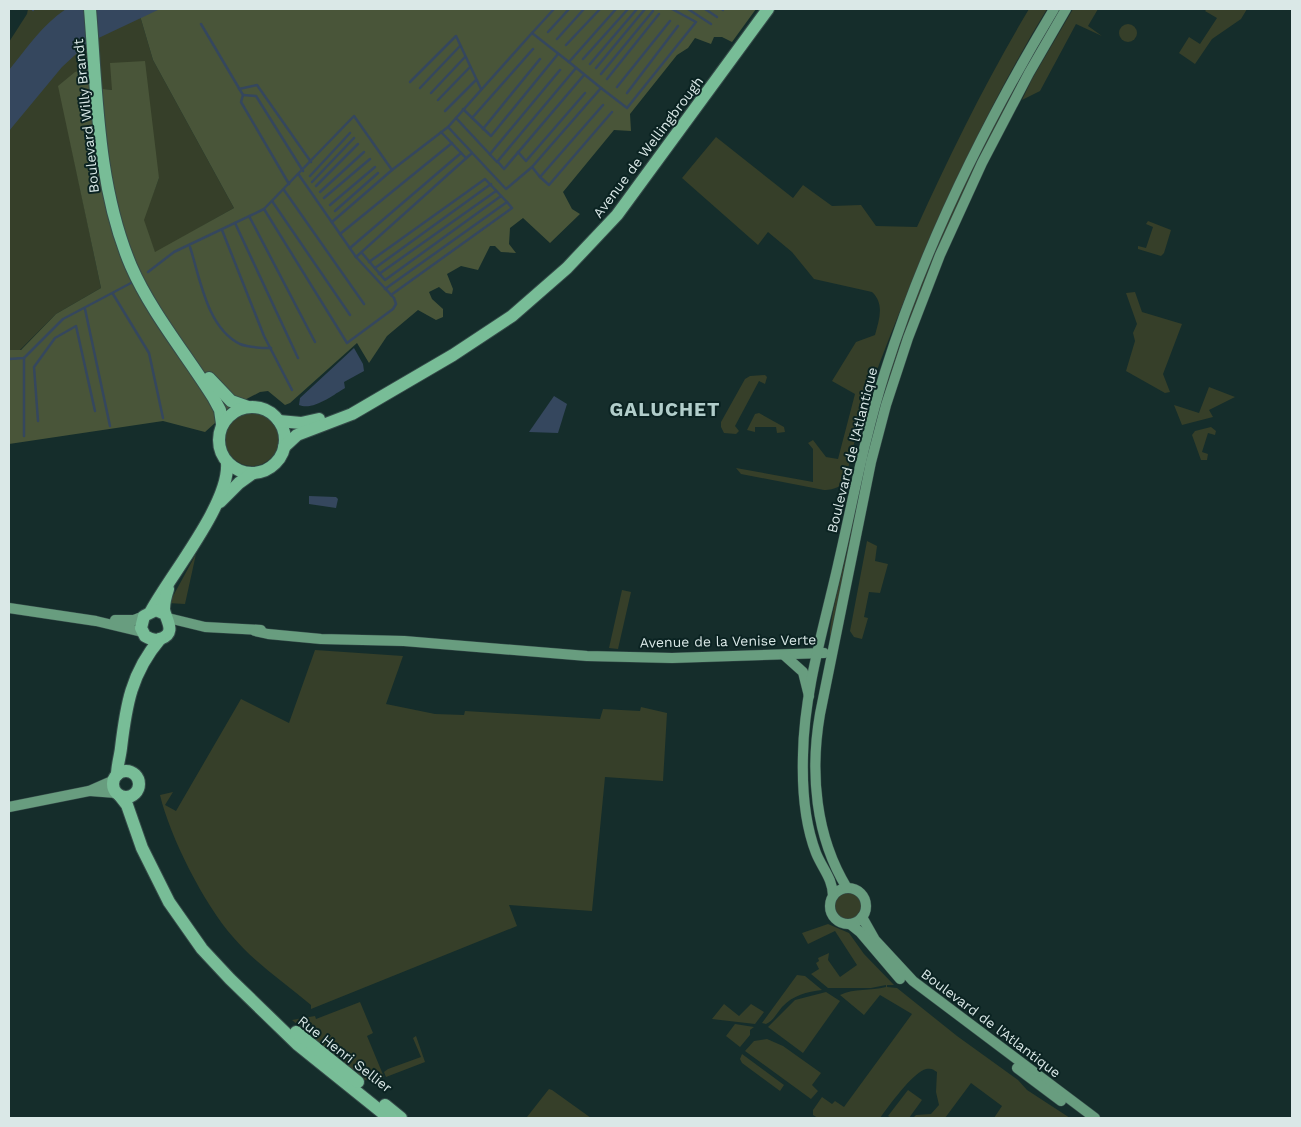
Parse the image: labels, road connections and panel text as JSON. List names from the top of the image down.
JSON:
{
  "streets": {
    "main road": [
      "Boulevard Willy Brandt",
      "Avenue de Wellingbrough",
      "Boulevard de l'Atlantique",
      "Avenue de la Venise Verte",
      "Rue Henri Sellier"
    ]
  },
  "crossings": [
    ["Boulevard Willy Brandt", "Avenue de Wellingbrough"],
    ["Boulevard de l'Atlantique", "Avenue de la Venise Verte"]
  ],
  "districts": ["GALUCHET"]
}
